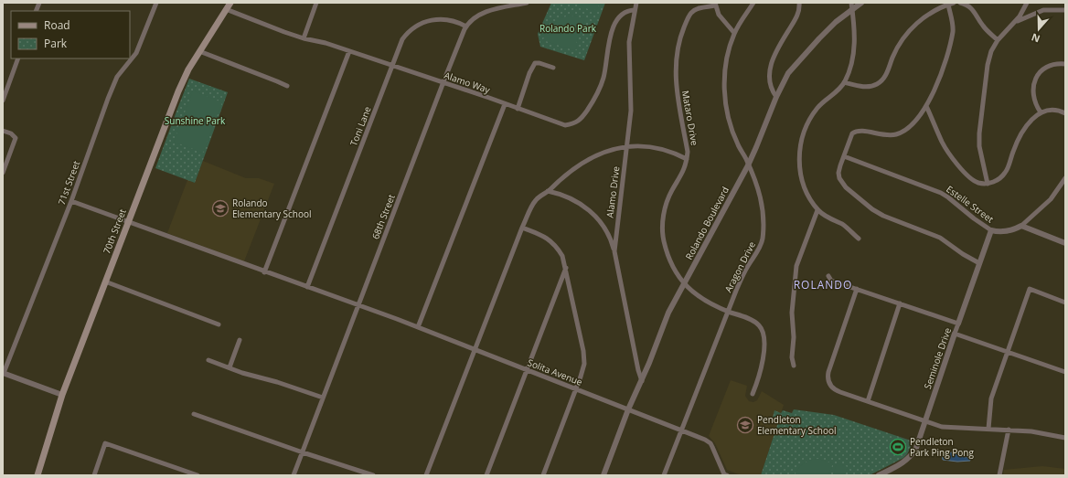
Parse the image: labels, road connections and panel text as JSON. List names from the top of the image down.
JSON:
{
  "streets": {
    "main road": ["70th Street"],
    "street": [
      "Alamo Way",
      "Mataro Drive",
      "Toni Lane",
      "71st Street",
      "Alamo Drive",
      "Estelle Street",
      "68th Street",
      "Rolando Boulevard",
      "Aragon Drive",
      "Seminole Drive",
      "Solita Avenue"
    ]
  },
  "crossings": [
    ["Alamo Way", "Toni Lane"],
    ["Alamo Way", "Alamo Drive"],
    ["Alamo Way", "68th Street"],
    ["Alamo Way", "70th Street"],
    ["Mataro Drive", "Rolando Boulevard"],
    ["Mataro Drive", "Aragon Drive"],
    ["Toni Lane", "68th Street"],
    ["Toni Lane", "Solita Avenue"],
    ["71st Street", "Solita Avenue"],
    ["Alamo Drive", "Rolando Boulevard"],
    ["Estelle Street", "Seminole Drive"],
    ["68th Street", "Solita Avenue"],
    ["Rolando Boulevard", "Aragon Drive"],
    ["Rolando Boulevard", "Solita Avenue"],
    ["70th Street", "Solita Avenue"],
    ["Aragon Drive", "Solita Avenue"]
  ],
  "districts": ["ROLANDO"],
  "parks": ["Rolando Park", "Sunshine Park"],
  "places": {
    "school or university": ["Rolando Elementary School", "Pendleton Elementary School"],
    "sports": ["Pendleton Park Ping Pong"]
  },
  "legend": ["Road", "Park"],
  "north": "bottom"
}
